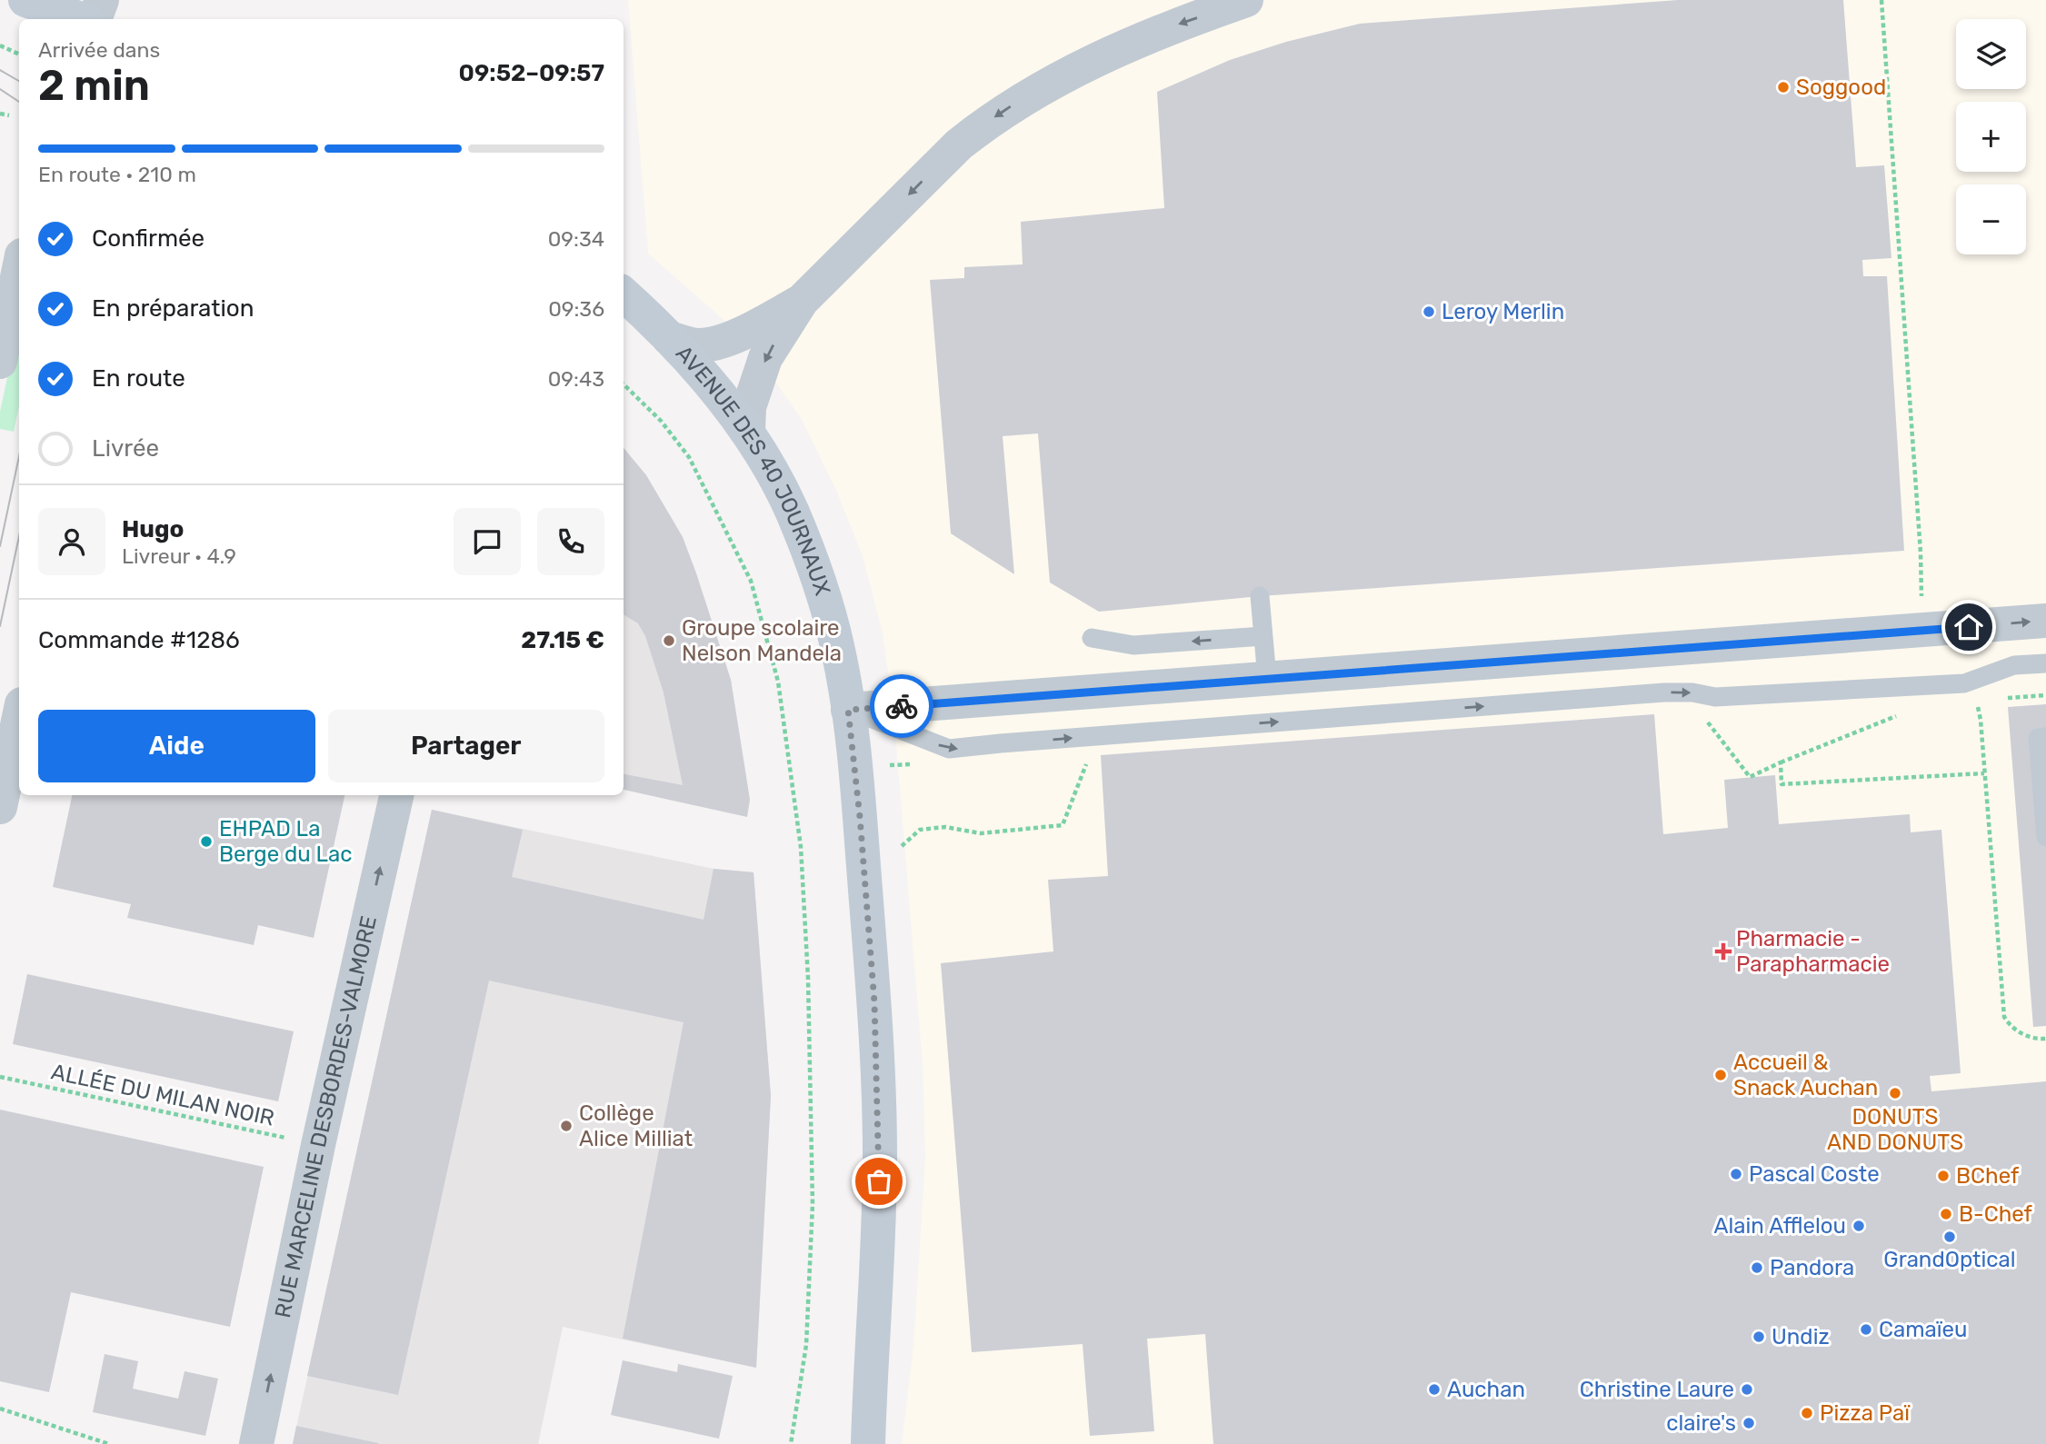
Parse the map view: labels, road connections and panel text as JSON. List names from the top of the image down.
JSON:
{
  "streets": {
    "street": ["AVENUE DES 40 JOURNAUX", "RUE MARCELINE DESBORDES-VALMORE"],
    "path": ["ALLÉE DU MILAN NOIR"]
  },
  "crossings": [
    ["ALLÉE DU MILAN NOIR", "RUE MARCELINE DESBORDES-VALMORE"]
  ],
  "one_way": ["RUE MARCELINE DESBORDES-VALMORE"],
  "places": {
    "other": [
      "Soggood",
      "Leroy Merlin",
      "Groupe scolaire Nelson Mandela",
      "EHPAD La Berge du Lac",
      "Accueil & Snack Auchan",
      "DONUTS AND DONUTS",
      "Collège Alice Milliat",
      "Pascal Coste",
      "BChef",
      "B-Chef",
      "Alain Afflelou",
      "GrandOptical",
      "Pandora",
      "Camaïeu",
      "Undiz",
      "Auchan",
      "Christine Laure",
      "Pizza Paï",
      "claire's"
    ],
    "health": ["Pharmacie - Parapharmacie"]
  },
  "page": {
    "map_buttons": ["+", "−"],
    "heading": ["2 min", "Arrivée dans", "09:52–09:57"],
    "panel": [
      "Hugo",
      "Livreur · 4.9",
      "Commande #1286",
      "27.15 €"
    ],
    "bar": "En route · 210 m",
    "list": [
      ["Confirmée", "09:34"],
      ["En préparation", "09:36"],
      ["En route", "09:43"],
      "Livrée"
    ],
    "buttons": ["Aide", "Partager"]
  }
}
